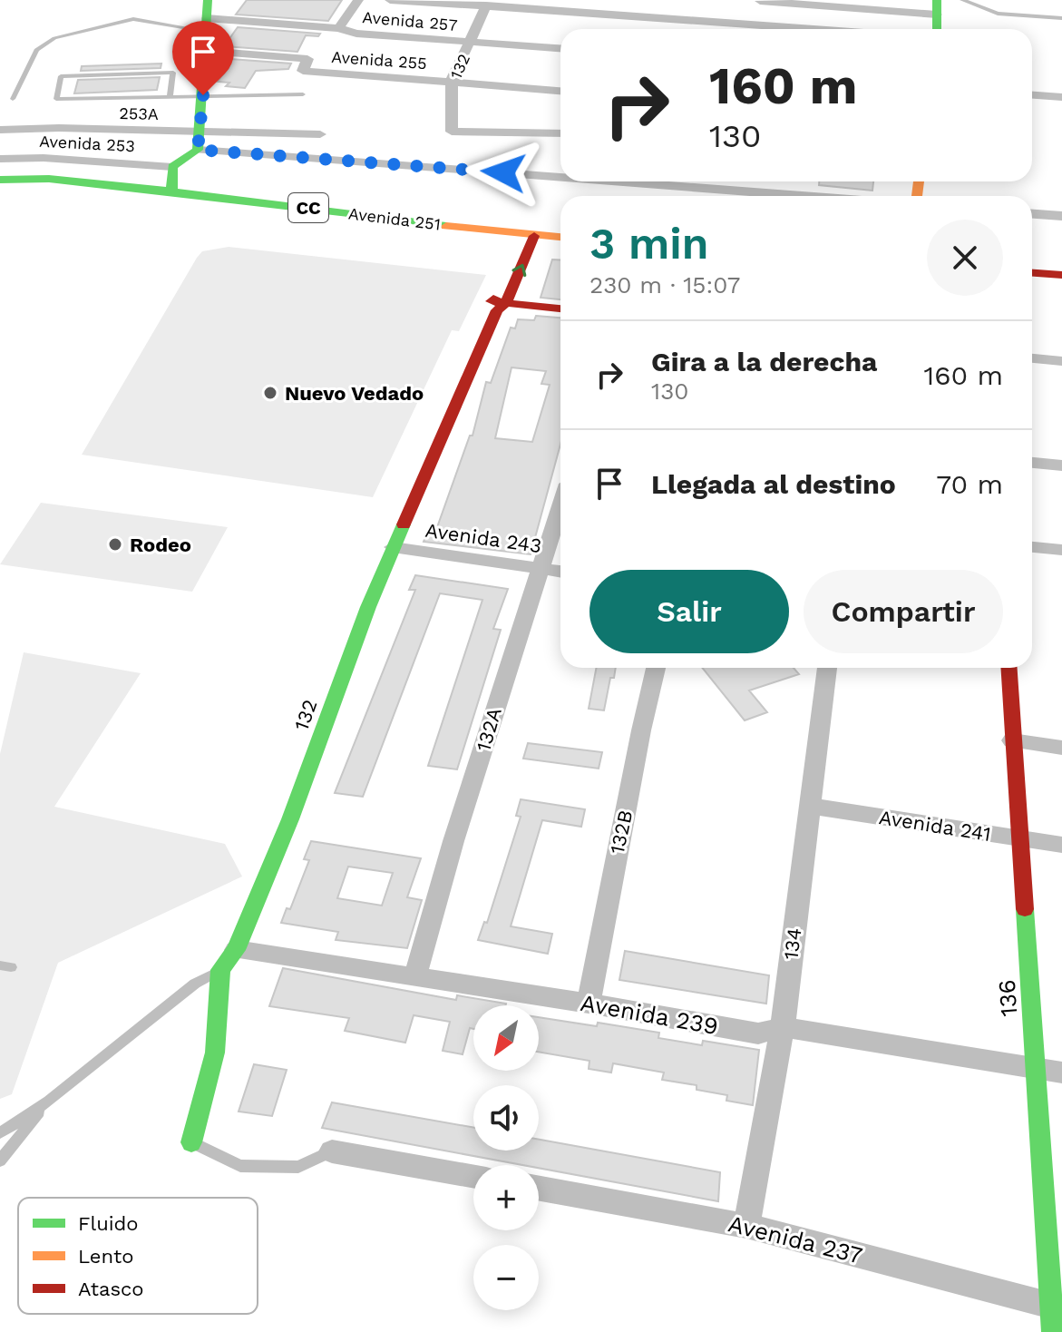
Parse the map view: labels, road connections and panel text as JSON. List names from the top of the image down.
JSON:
{
  "streets": {
    "street": [
      "Avenida 257",
      "Avenida 255",
      "132",
      "253A",
      "Avenida 253",
      "CC",
      "Avenida 251",
      "Avenida 243",
      "132A",
      "Avenida 241",
      "132B",
      "134",
      "136",
      "Avenida 239",
      "Avenida 237"
    ]
  },
  "crossings": [
    ["Avenida 257", "132"],
    ["Avenida 255", "132"],
    ["132", "Avenida 251"],
    ["132", "Avenida 243"],
    ["132", "Avenida 239"],
    ["Avenida 243", "132A"],
    ["132A", "Avenida 239"],
    ["Avenida 241", "134"],
    ["Avenida 241", "136"],
    ["132B", "Avenida 239"],
    ["134", "Avenida 239"],
    ["134", "Avenida 237"],
    ["136", "Avenida 239"],
    ["136", "Avenida 237"]
  ],
  "places": ["Nuevo Vedado", "Rodeo"],
  "legend": ["Fluido", "Lento", "Atasco"],
  "north": "bottom left",
  "page": {
    "turn": ["160 m", "130"],
    "heading": ["3 min", "230 m · 15:07"],
    "list": [
      {
        "name": "Gira a la derecha",
        "note": "130",
        "value": "160 m"
      },
      {
        "name": "Llegada al destino",
        "value": "70 m"
      }
    ],
    "buttons": ["Salir", "Compartir"],
    "map_buttons": ["+", "−"]
  }
}
